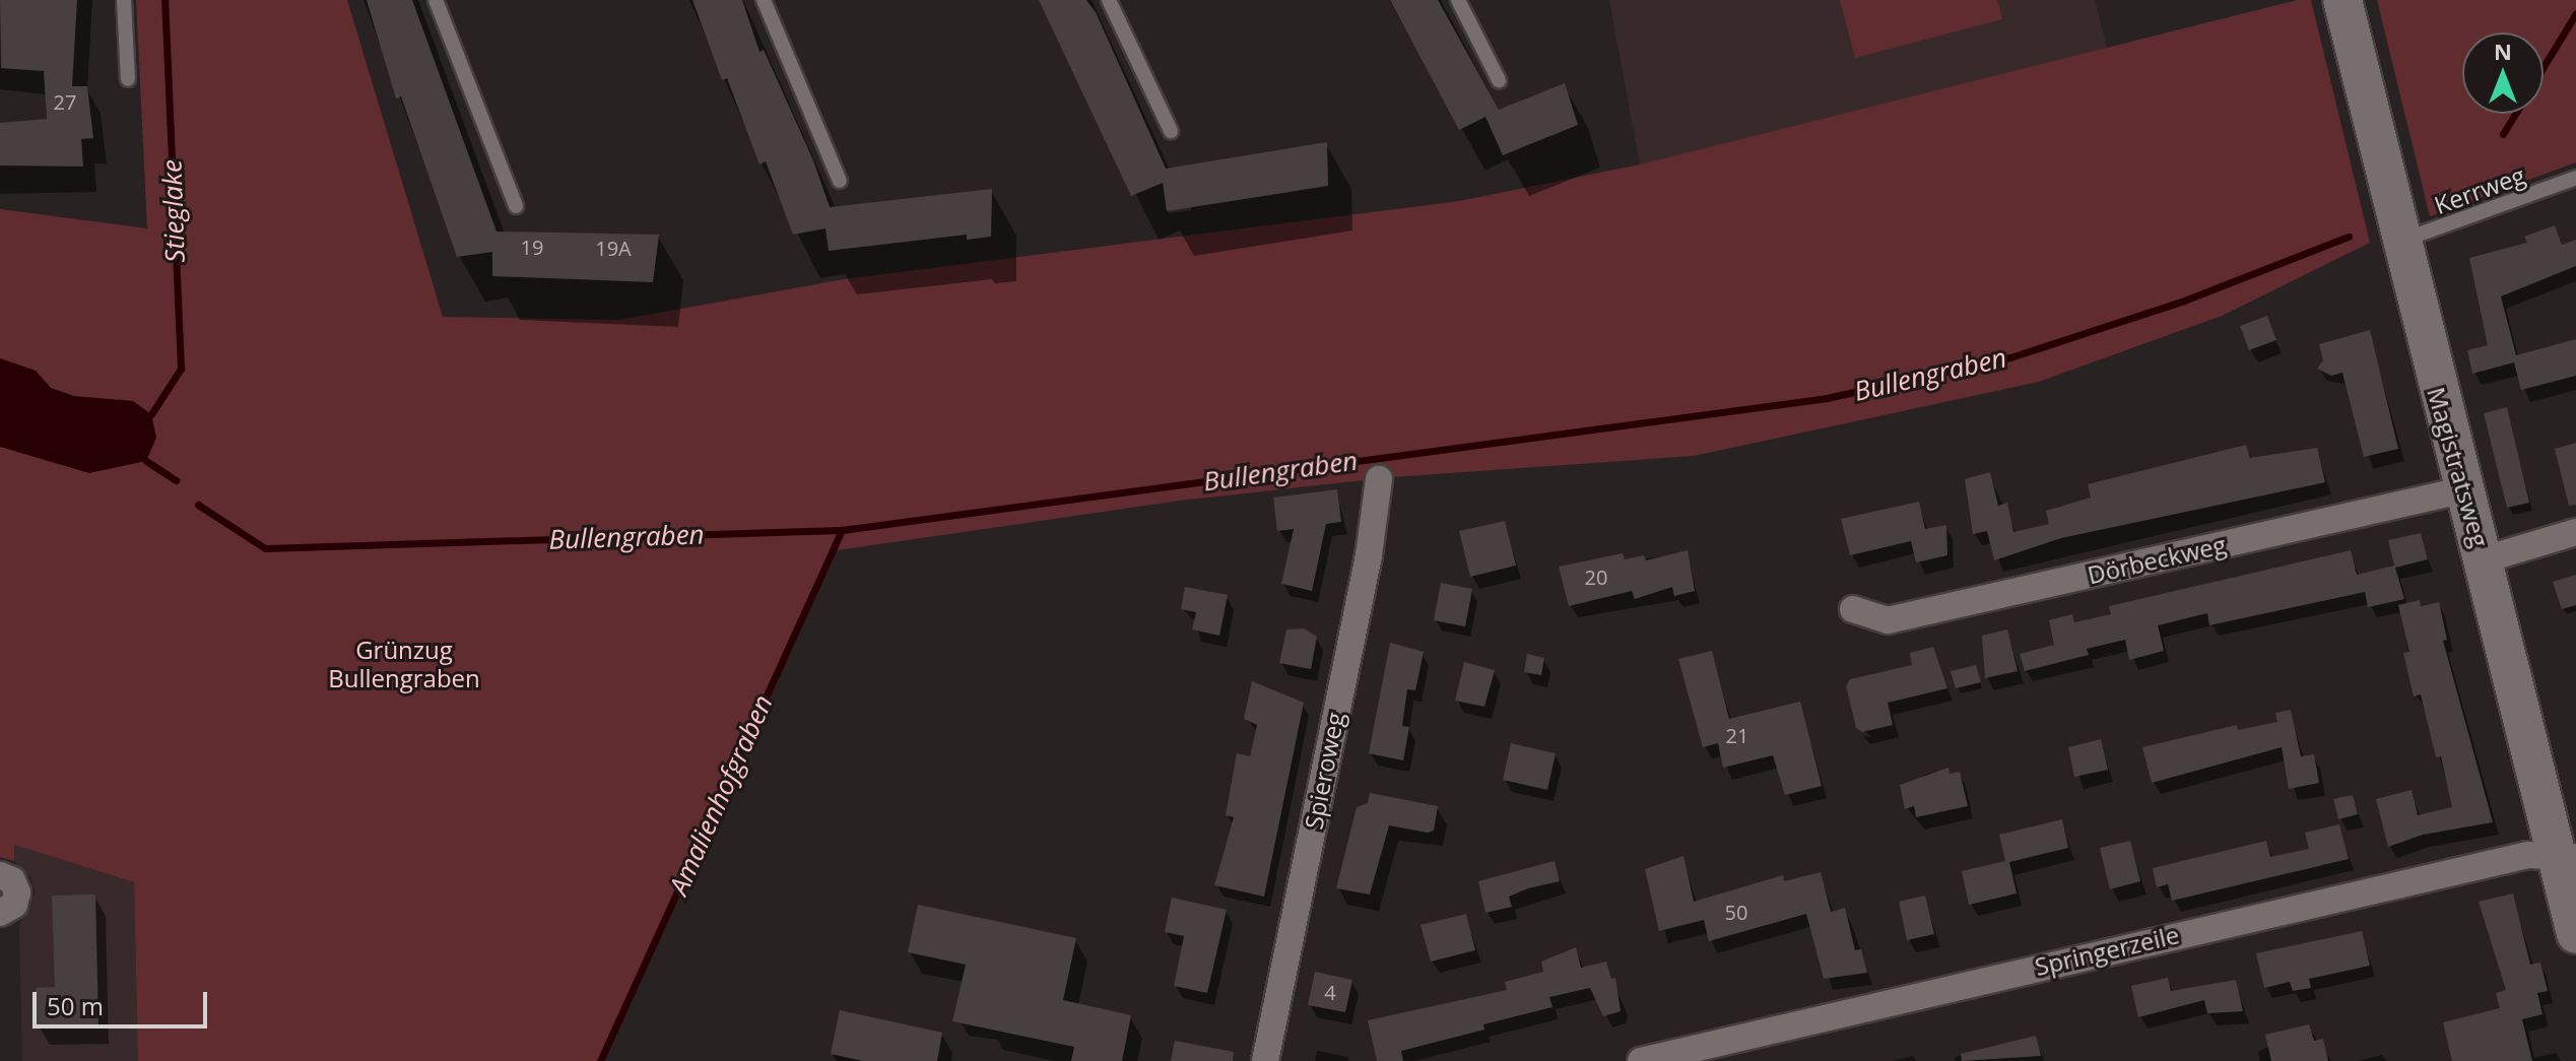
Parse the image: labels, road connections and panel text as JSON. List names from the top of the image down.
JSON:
{
  "streets": {
    "street": [
      "Magistratsweg",
      "Dörbeckweg",
      "Spieroweg",
      "Springerzeile"
    ],
    "lane": ["Kerrweg"]
  },
  "crossings": [
    ["Kerrweg", "Magistratsweg"],
    ["Magistratsweg", "Dörbeckweg"],
    ["Magistratsweg", "Springerzeile"]
  ],
  "water": ["Stieglake", "Bullengraben", "Amalienhofgraben"],
  "parks": ["Grünzug Bullengraben"],
  "house_numbers": [
    "27",
    "19",
    "19A",
    "20",
    "21",
    "50",
    "4"
  ],
  "scale_bar": "50 m",
  "north": "top"
}
